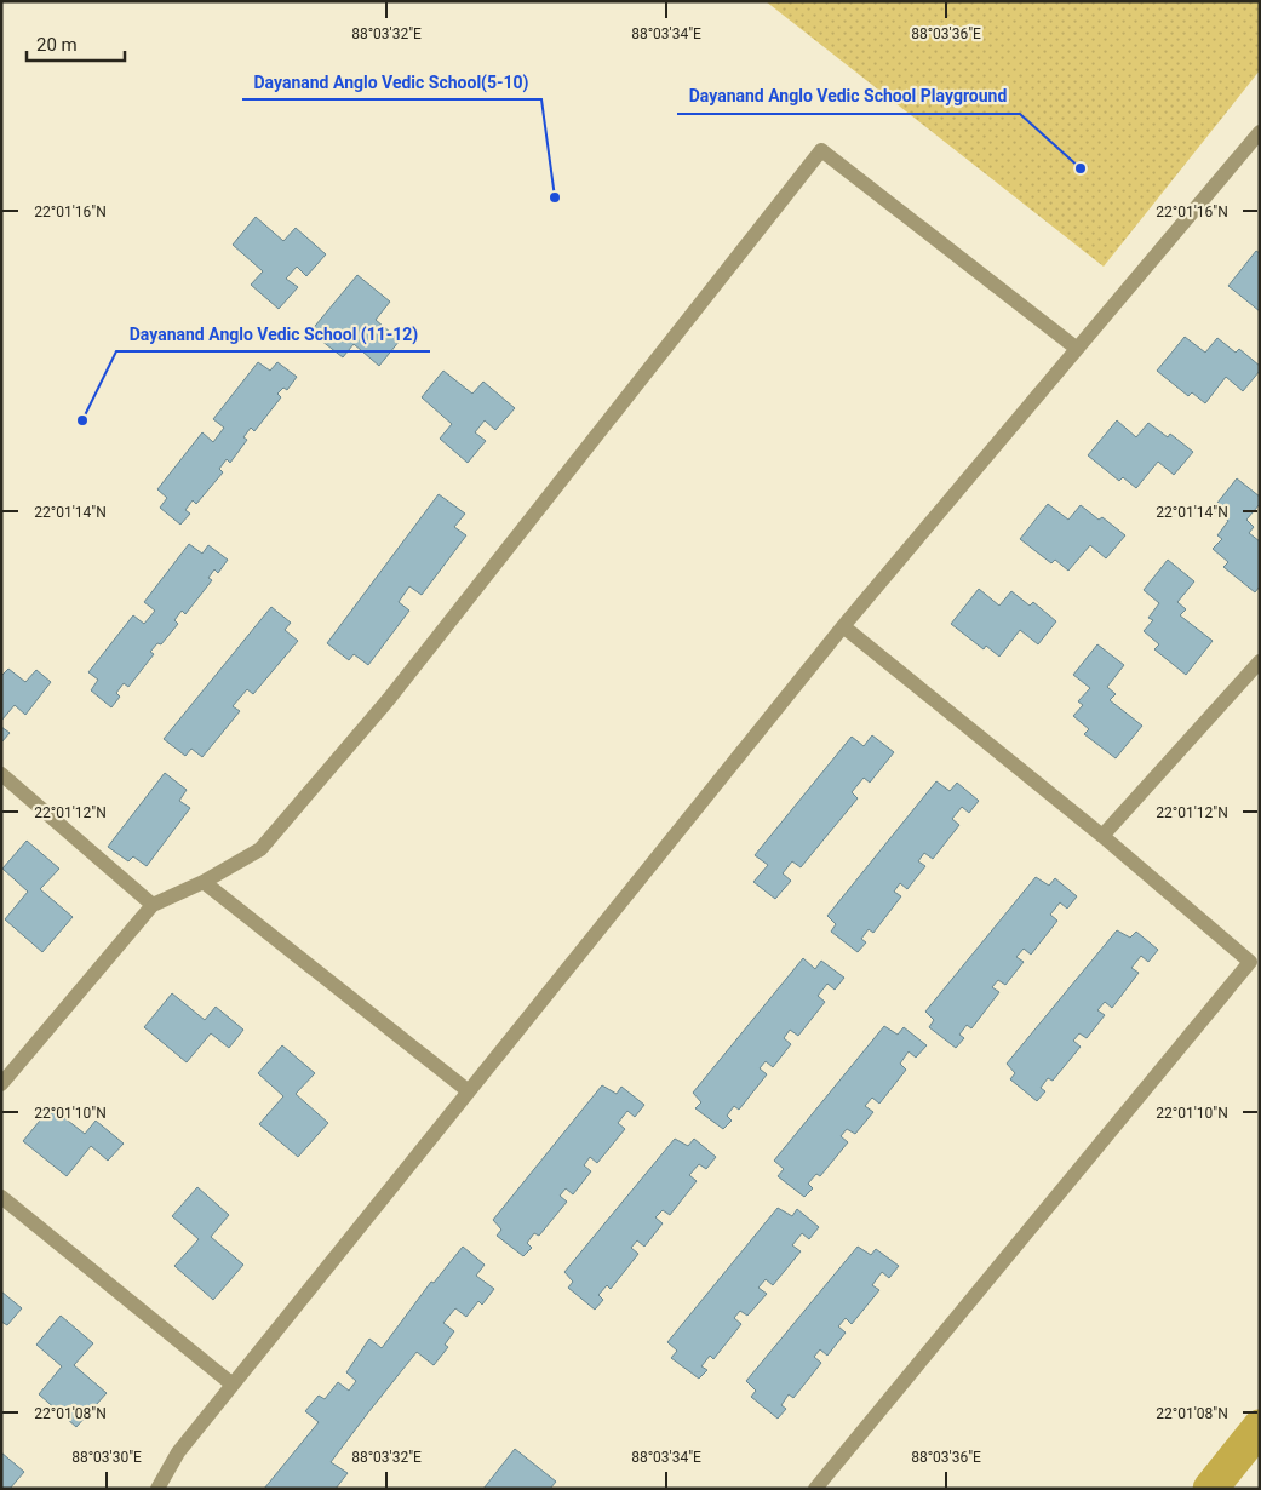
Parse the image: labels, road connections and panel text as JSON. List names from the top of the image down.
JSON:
{
  "places": ["Dayanand Anglo Vedic School Playground", "Dayanand Anglo Vedic School(5-10)", "Dayanand Anglo Vedic School (11-12)"],
  "scale_bar": "20 m",
  "coordinates": [
    "88°03'32\"E",
    "88°03'34\"E",
    "88°03'36\"E",
    "22°01'16\"N",
    "22°01'14\"N",
    "22°01'12\"N",
    "22°01'10\"N",
    "22°01'08\"N",
    "88°03'30\"E"
  ]
}
